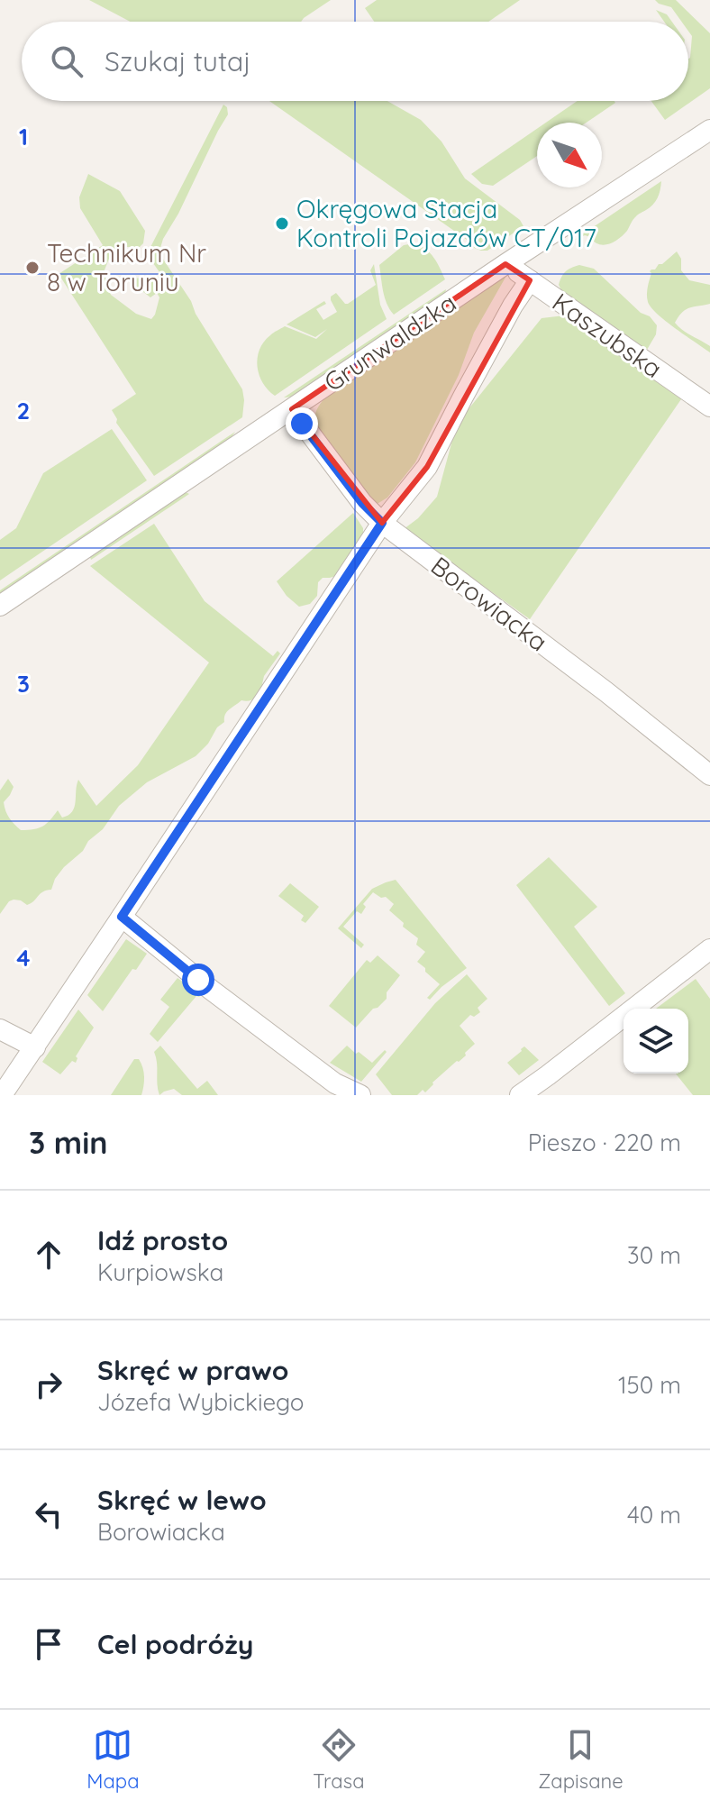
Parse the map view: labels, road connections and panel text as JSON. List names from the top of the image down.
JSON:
{
  "streets": {
    "street": ["Kaszubska", "Grunwaldzka", "Borowiacka"]
  },
  "crossings": [
    ["Kaszubska", "Grunwaldzka"],
    ["Grunwaldzka", "Borowiacka"]
  ],
  "places": ["Okręgowa Stacja Kontroli Pojazdów CT/017", "Technikum Nr 8 w Toruniu"],
  "north": "bottom right",
  "page": {
    "search": "Szukaj tutaj",
    "heading": ["3 min", "Pieszo · 220 m"],
    "list": [
      ["Idź prosto", "Kurpiowska", "30 m"],
      ["Skręć w prawo", "Józefa Wybickiego", "150 m"],
      ["Skręć w lewo", "Borowiacka", "40 m"],
      "Cel podróży"
    ],
    "nav": ["Mapa", "Trasa", "Zapisane"]
  },
  "grid": {
    "rows": [
      "1",
      "2",
      "3",
      "4"
    ]
  }
}
